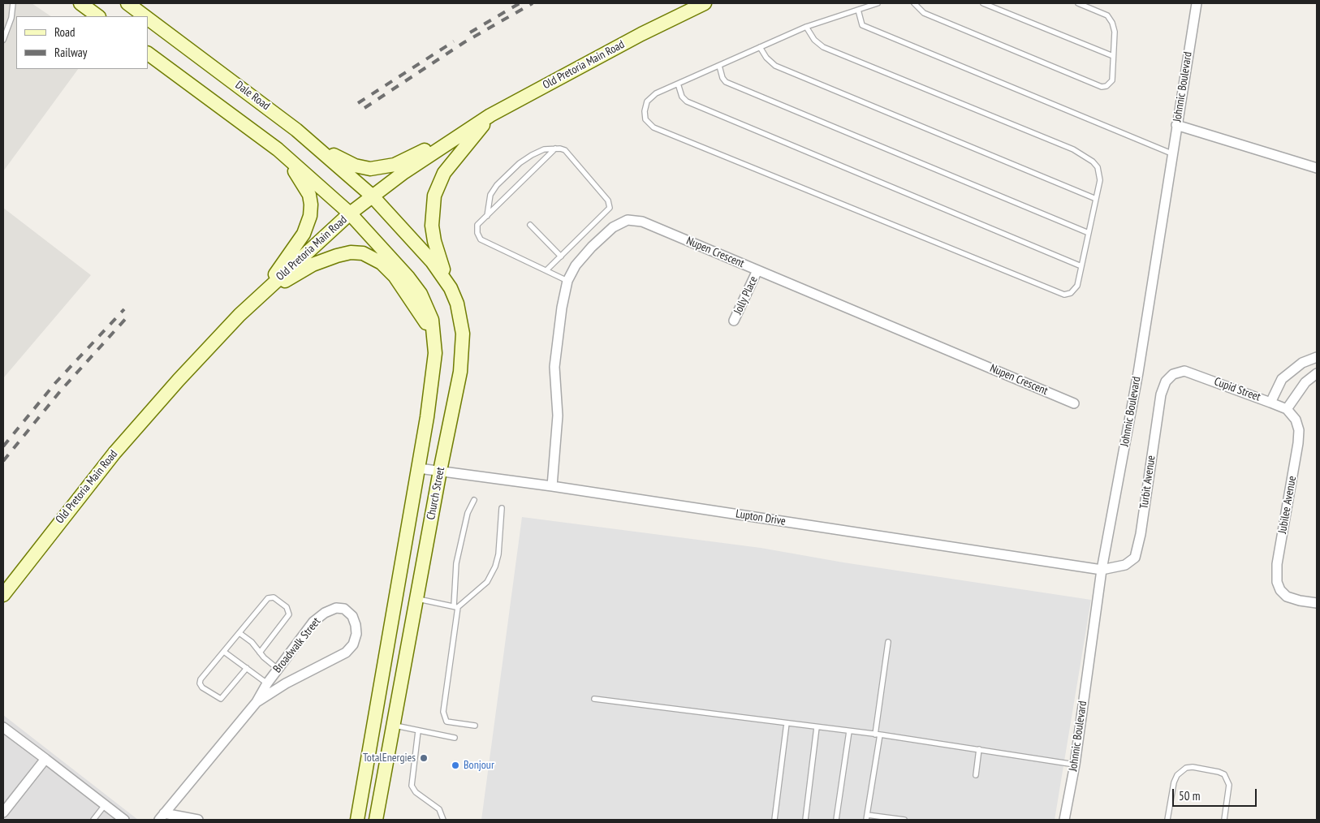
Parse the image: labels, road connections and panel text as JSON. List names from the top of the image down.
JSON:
{
  "streets": {
    "main road": ["Old Pretoria Main Road", "Dale Road", "Church Street"],
    "street": [
      "Johnnic Boulevard",
      "Nupen Crescent",
      "Jolly Place",
      "Cupid Street",
      "Turbit Avenue",
      "Jubilee Avenue",
      "Lupton Drive",
      "Broadwalk Street"
    ]
  },
  "crossings": [
    ["Old Pretoria Main Road", "Dale Road"],
    ["Old Pretoria Main Road", "Church Street"],
    ["Johnnic Boulevard", "Turbit Avenue"],
    ["Johnnic Boulevard", "Lupton Drive"],
    ["Dale Road", "Church Street"],
    ["Nupen Crescent", "Jolly Place"],
    ["Nupen Crescent", "Lupton Drive"],
    ["Cupid Street", "Turbit Avenue"],
    ["Cupid Street", "Jubilee Avenue"],
    ["Turbit Avenue", "Lupton Drive"],
    ["Church Street", "Lupton Drive"]
  ],
  "places": ["TotalEnergies", "Bonjour"],
  "legend": ["Road", "Railway"],
  "scale_bar": "50 m"
}
